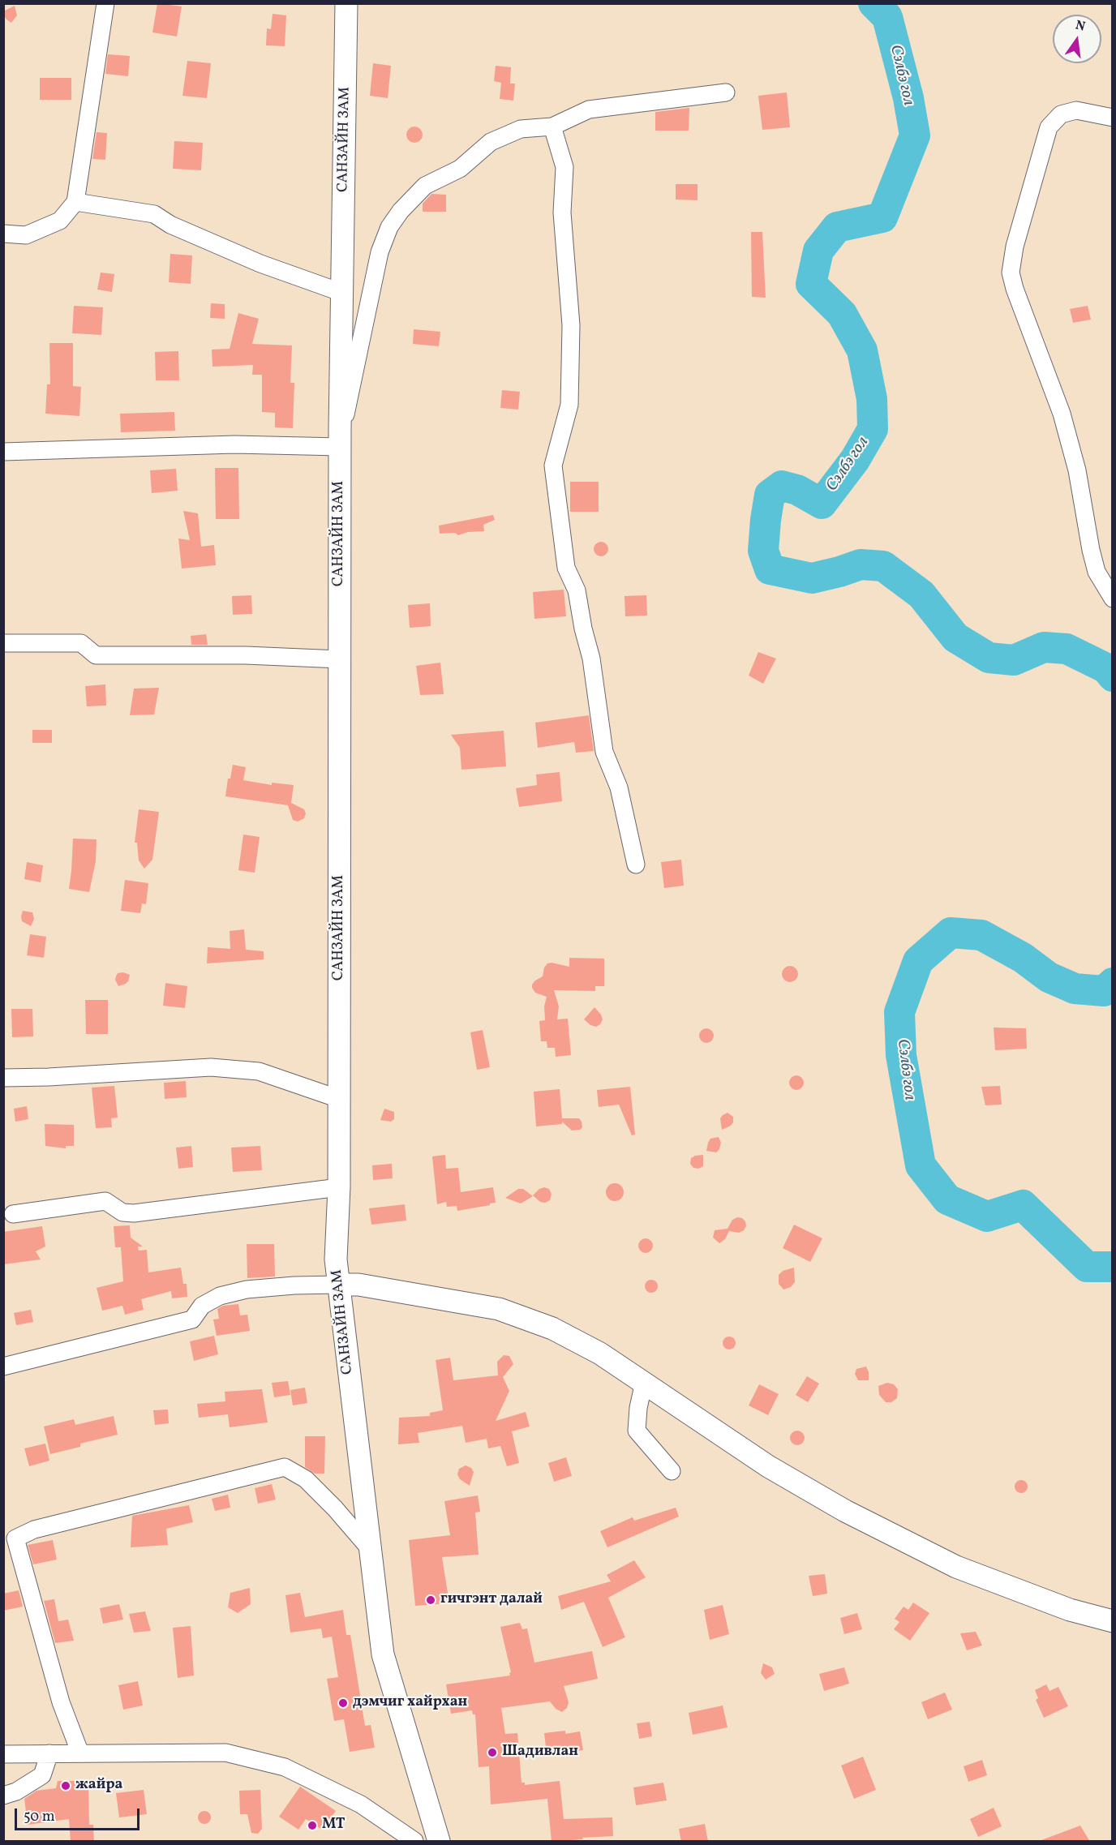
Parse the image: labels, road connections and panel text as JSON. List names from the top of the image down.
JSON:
{
  "streets": {
    "main road": ["САНЗАЙН ЗАМ"]
  },
  "water": ["Сэлбэ гол"],
  "places": [
    "гичгэнт далай",
    "дэмчиг хайрхан",
    "Шадивлан",
    "жайра",
    "MT"
  ],
  "scale_bar": "50 m",
  "north": "top"
}
